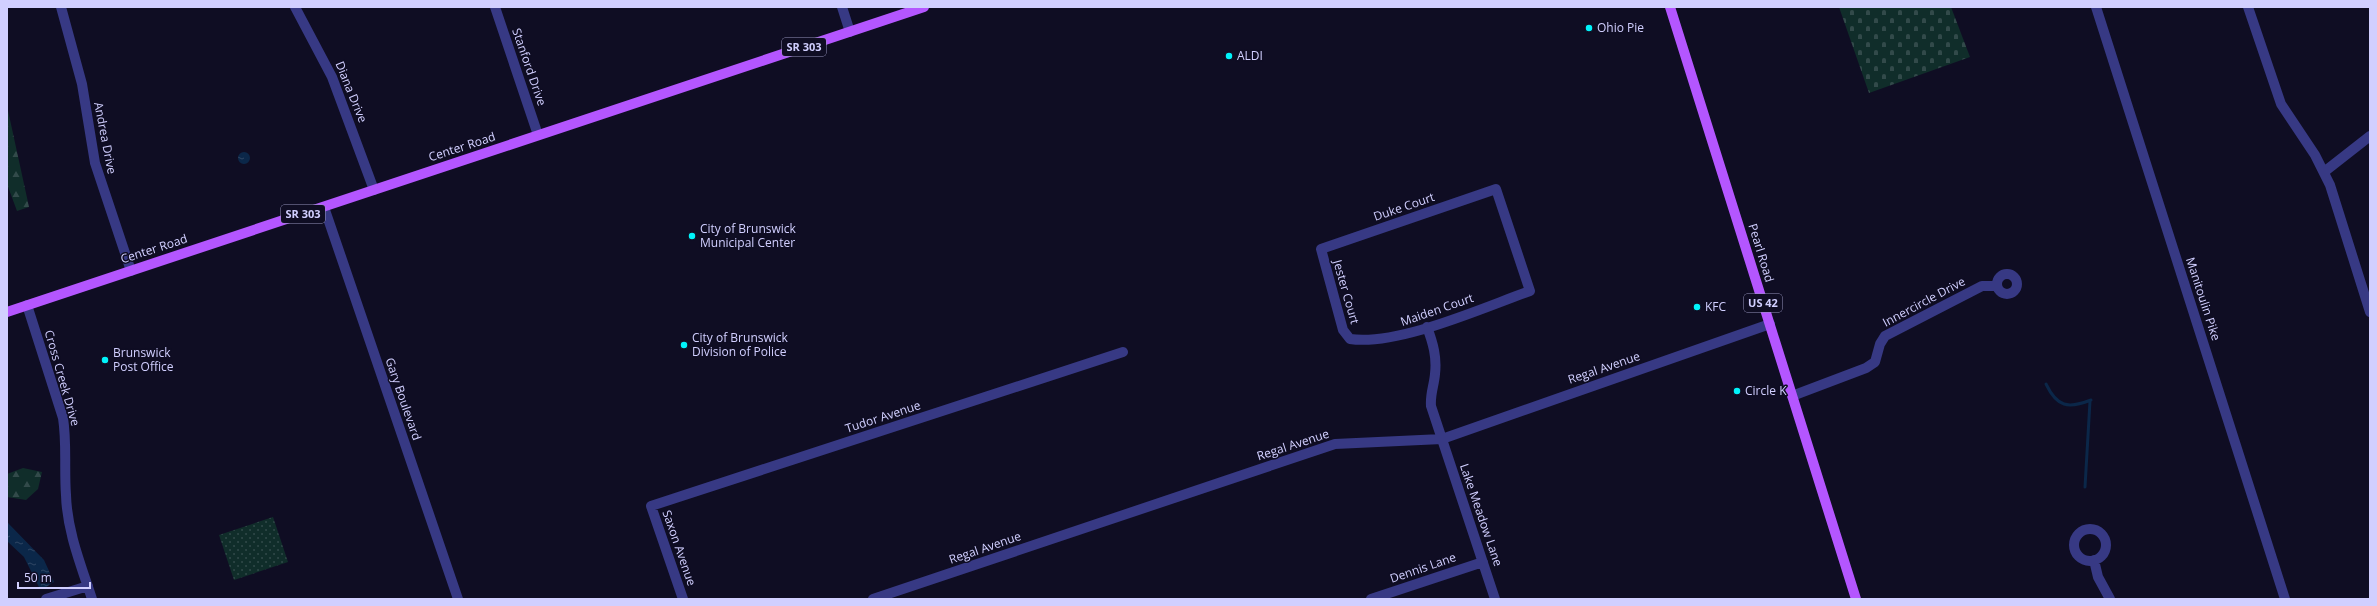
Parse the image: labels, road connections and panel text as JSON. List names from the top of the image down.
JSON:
{
  "streets": {
    "main road": [
      "SR 303",
      "Center Road",
      "Pearl Road",
      "US 42"
    ],
    "street": [
      "Stanford Drive",
      "Diana Drive",
      "Andrea Drive",
      "Duke Court",
      "Jester Court",
      "Manitoulin Pike",
      "Innercircle Drive",
      "Maiden Court",
      "Regal Avenue",
      "Cross Creek Drive",
      "Gary Boulevard",
      "Tudor Avenue",
      "Lake Meadow Lane",
      "Saxon Avenue",
      "Dennis Lane"
    ]
  },
  "crossings": [
    ["Stanford Drive", "Center Road"],
    ["Diana Drive", "Center Road"],
    ["Andrea Drive", "Center Road"],
    ["Center Road", "Cross Creek Drive"],
    ["Center Road", "Gary Boulevard"],
    ["Duke Court", "Jester Court"],
    ["Duke Court", "Maiden Court"],
    ["Pearl Road", "Innercircle Drive"],
    ["Pearl Road", "Regal Avenue"],
    ["Jester Court", "Maiden Court"],
    ["Maiden Court", "Lake Meadow Lane"],
    ["Regal Avenue", "Lake Meadow Lane"],
    ["Tudor Avenue", "Saxon Avenue"],
    ["Lake Meadow Lane", "Dennis Lane"]
  ],
  "places": [
    "Ohio Pie",
    "ALDI",
    "City of Brunswick Municipal Center",
    "KFC",
    "City of Brunswick Division of Police",
    "Brunswick Post Office",
    "Circle K"
  ],
  "scale_bar": "50 m"
}
